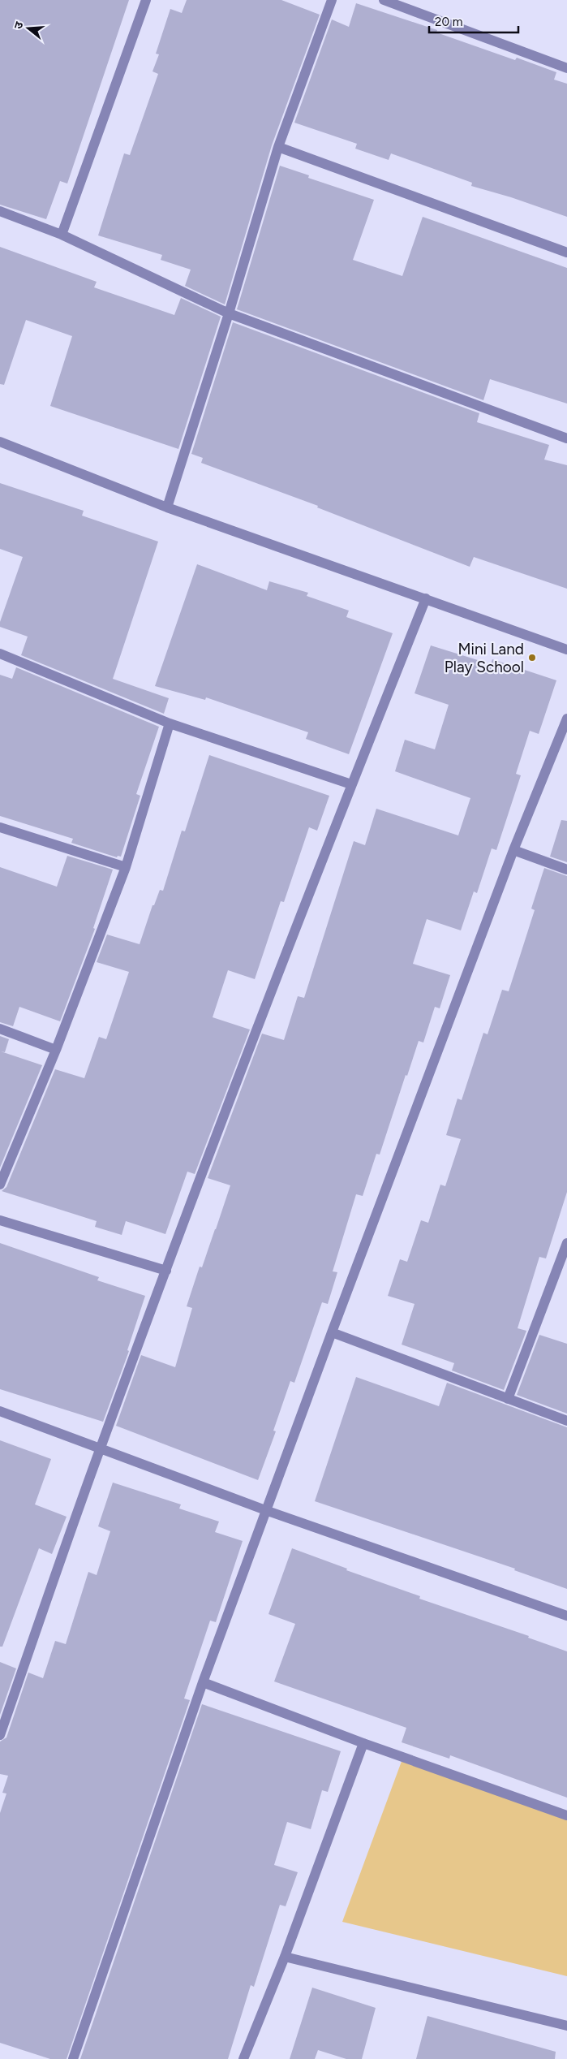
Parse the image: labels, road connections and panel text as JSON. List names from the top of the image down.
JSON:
{
  "places": ["Mini Land Play School"],
  "scale_bar": "20 m",
  "north": "left"
}
